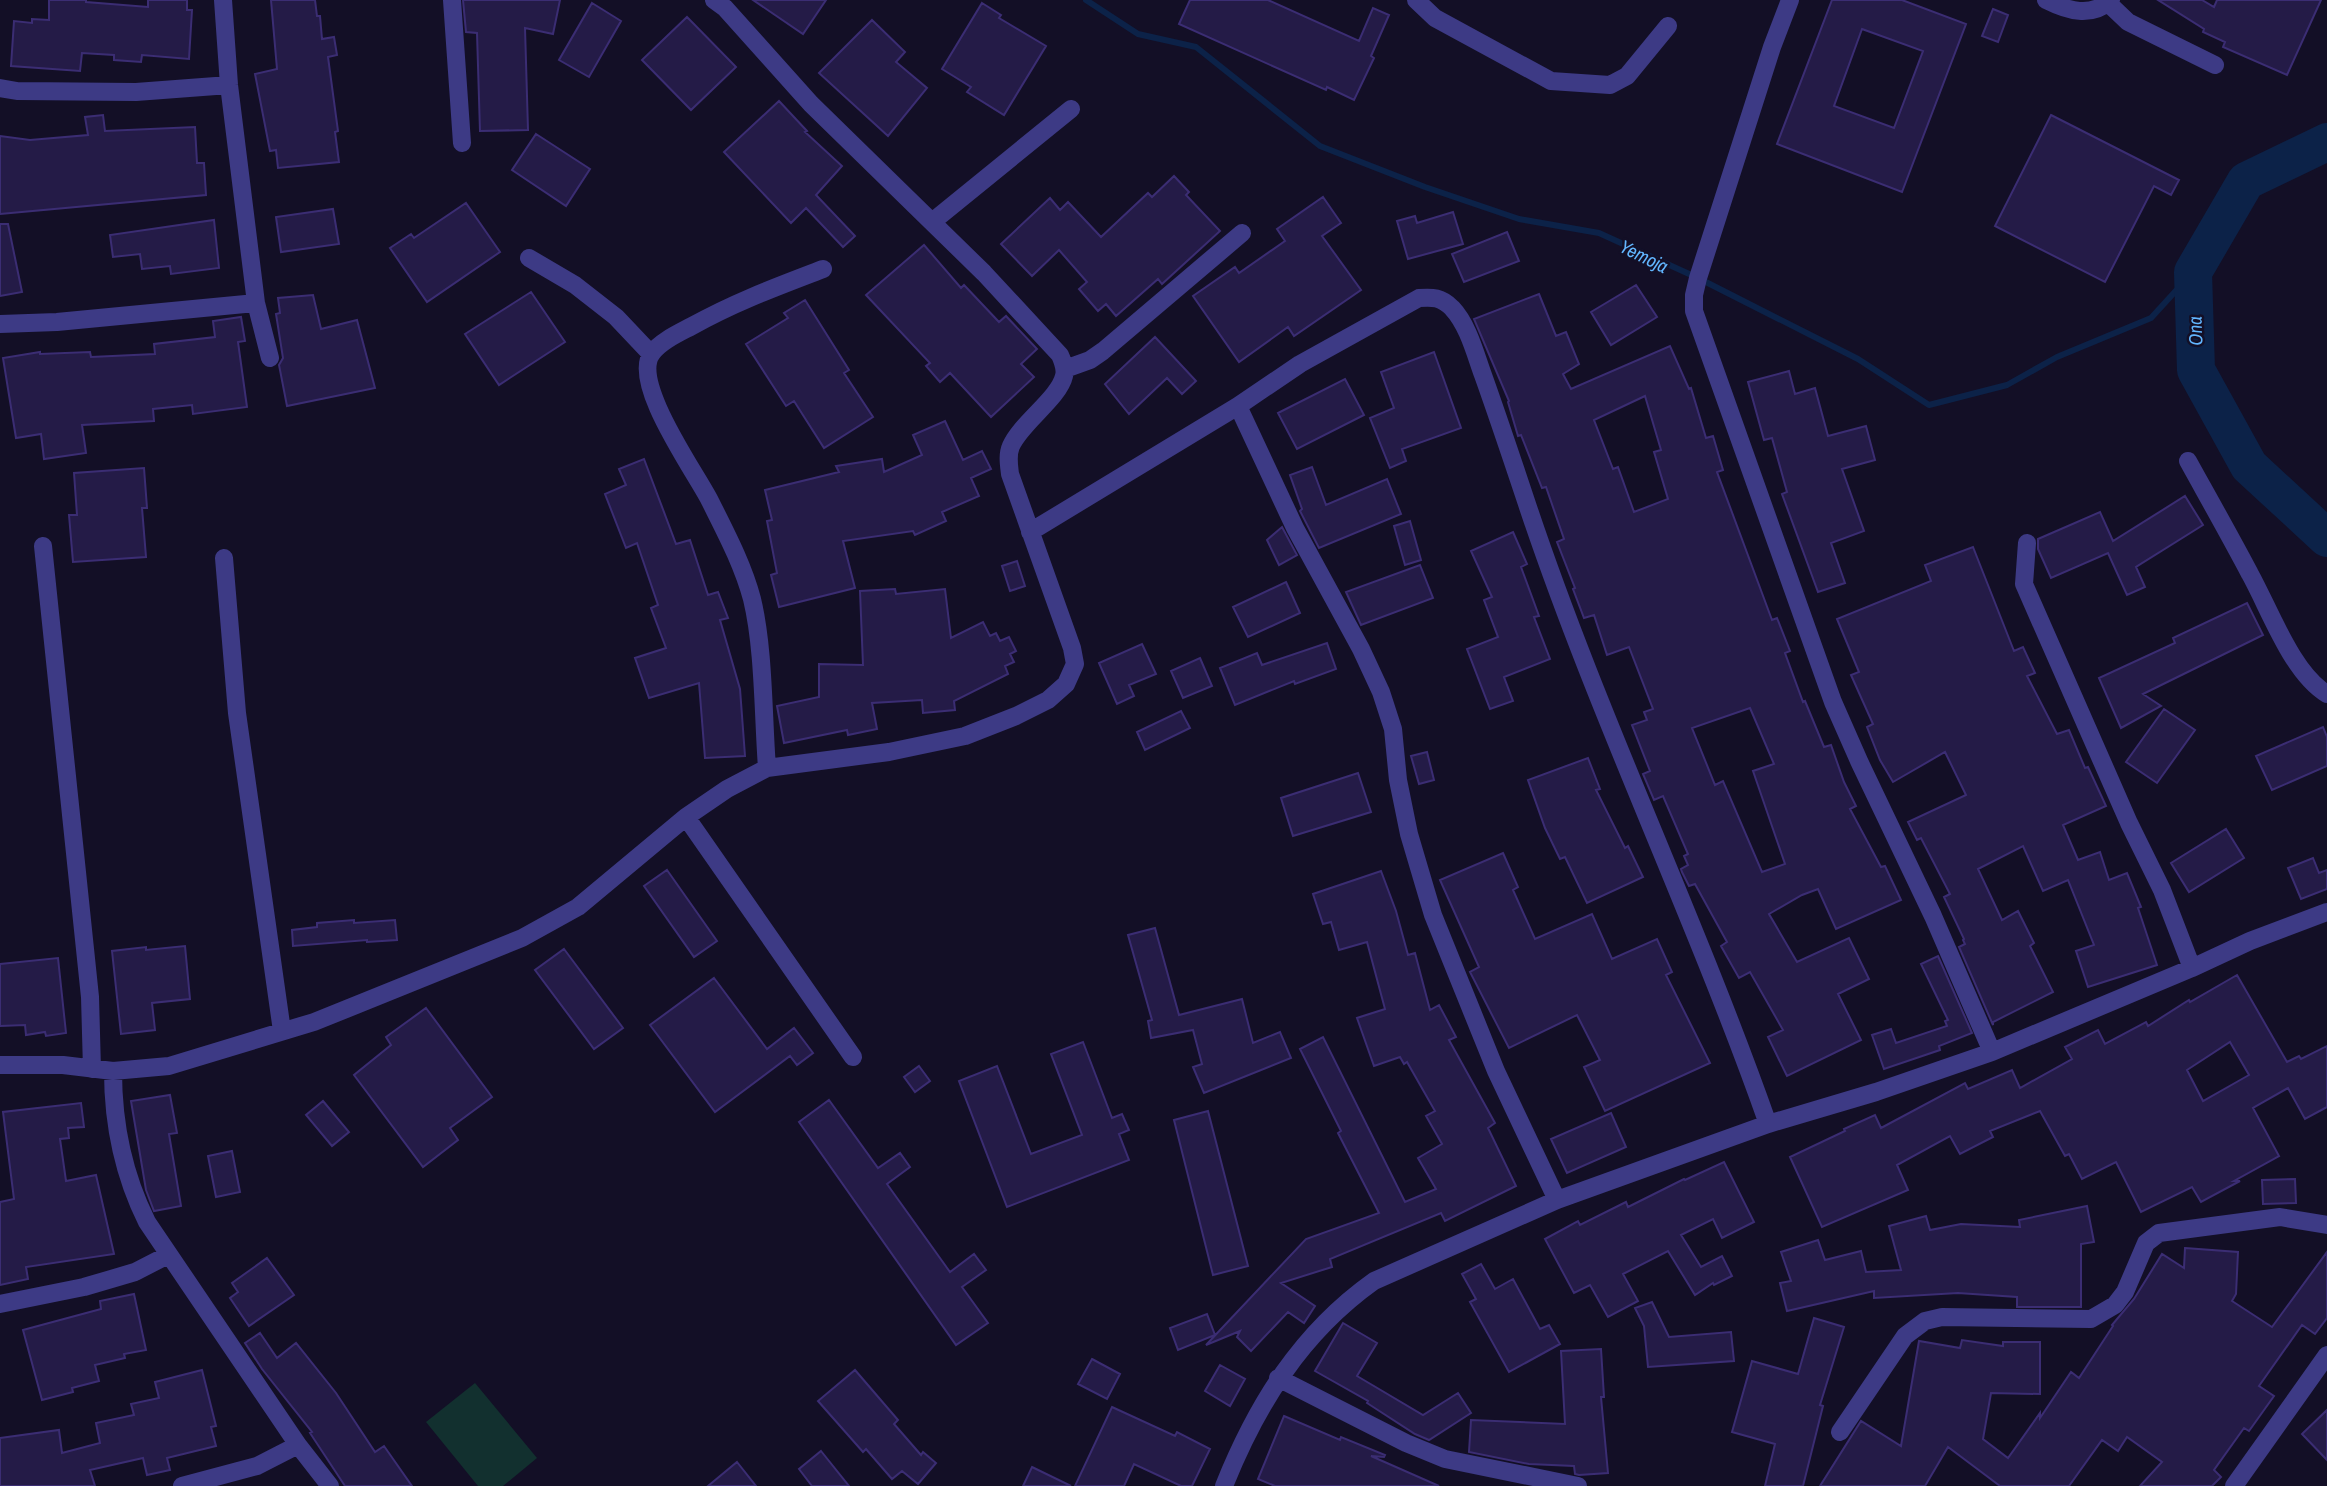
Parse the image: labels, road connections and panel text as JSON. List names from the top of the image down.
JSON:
{
  "water": ["Yemoja", "Ona"]
}
